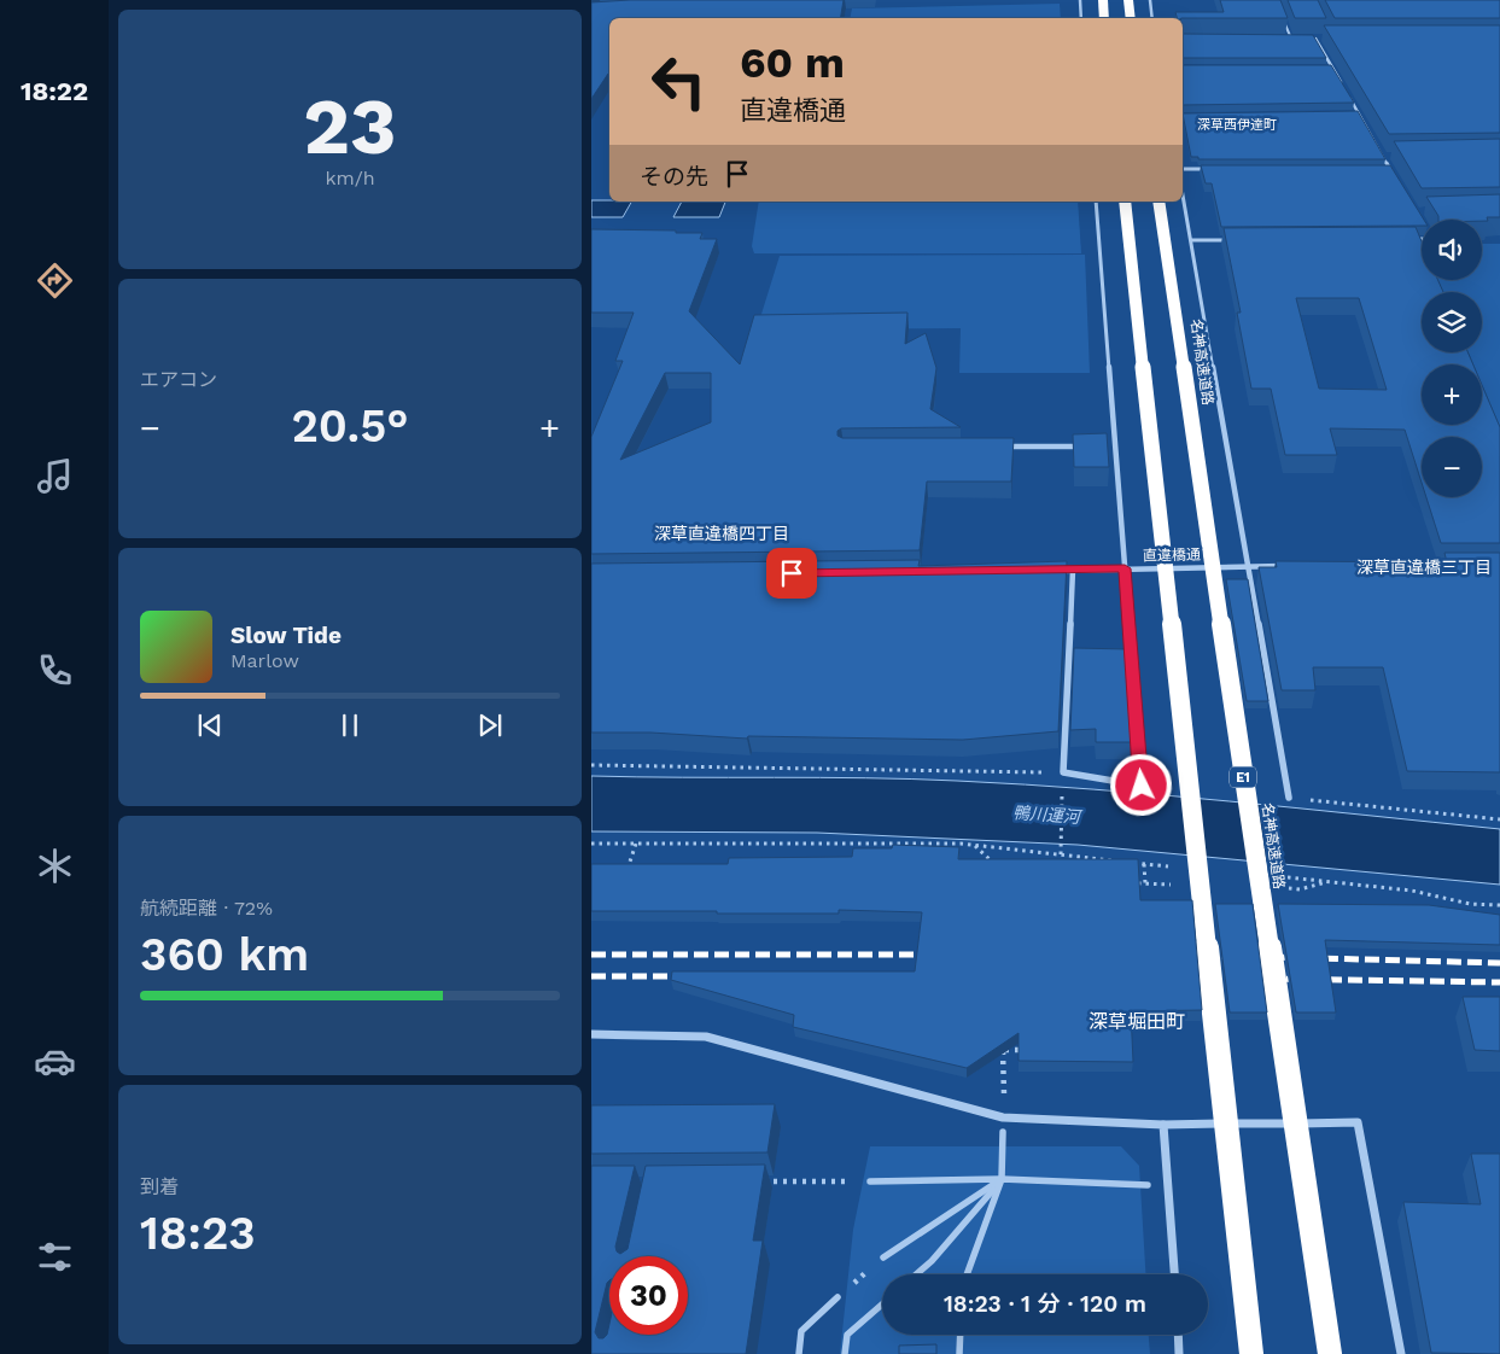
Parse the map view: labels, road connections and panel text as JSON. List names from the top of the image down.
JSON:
{
  "streets": {
    "highway": ["名神高速道路", "E1"],
    "street": ["直違橋通"]
  },
  "districts": [
    "深草西伊達町",
    "深草直違橋四丁目",
    "深草直違橋三丁目",
    "深草堀田町"
  ],
  "water": ["鴨川運河"],
  "page": {
    "tabs": "18:22",
    "tile": [
      ["23", "km/h"],
      "エアコン",
      ["航続距離 · 72%", "360 km"],
      ["到着", "18:23"]
    ],
    "turn": ["60 m", "直違橋通"],
    "then": "その先",
    "map_buttons": ["+", "−"],
    "heat": ["−", "20.5°", "+"],
    "song": ["Slow Tide", "Marlow"],
    "limit": "30",
    "trip": "18:23 · 1 分 · 120 m"
  }
}
